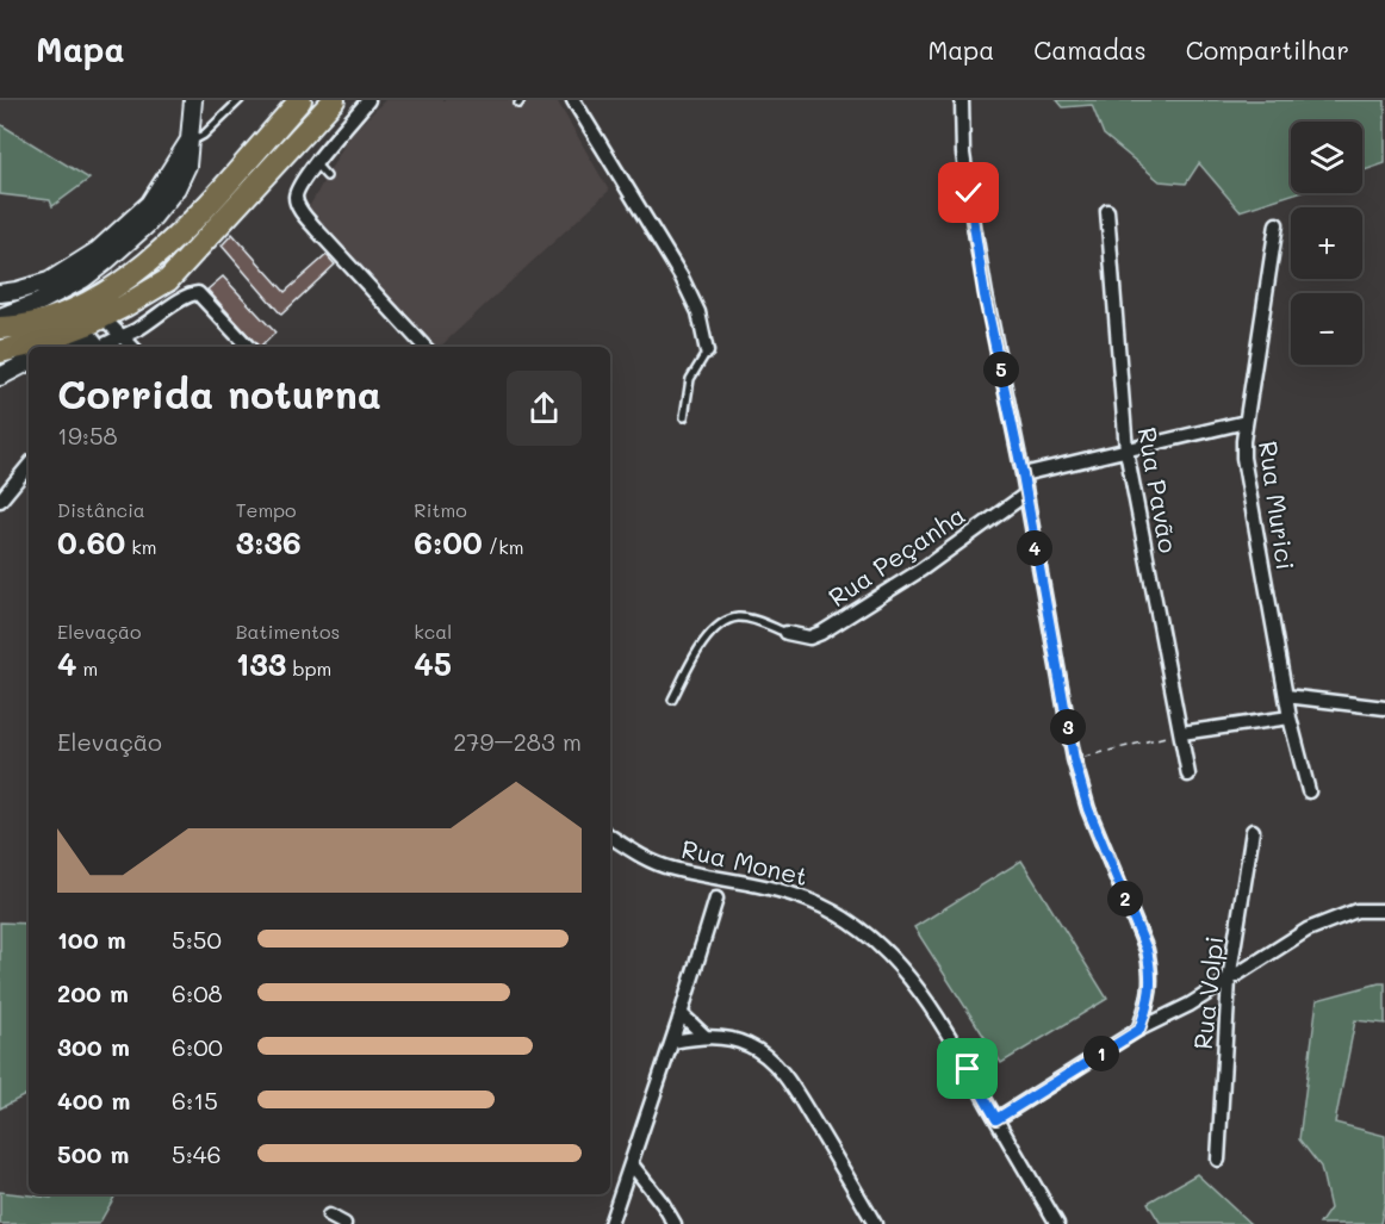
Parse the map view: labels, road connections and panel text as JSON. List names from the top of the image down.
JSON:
{
  "streets": {
    "street": [
      "Rua Pavão",
      "Rua Murici",
      "Rua Peçanha",
      "Rua Monet",
      "Rua Volpi"
    ]
  },
  "page": {
    "header": "Mapa",
    "nav": ["Mapa", "Camadas", "Compartilhar"],
    "map_buttons": ["+", "−"],
    "heading": ["Corrida noturna", "19:58"],
    "pins": [
      "5",
      "4",
      "3",
      "2",
      "1"
    ],
    "stats": [
      ["Distância", "0.60 km"],
      ["Tempo", "3:36"],
      ["Ritmo", "6:00 /km"],
      ["Elevação", "4 m"],
      ["Batimentos", "133 bpm"],
      ["kcal", "45"]
    ],
    "chart": ["Elevação", "279–283 m"],
    "list": [
      {
        "name": "100 m",
        "note": "5:50"
      },
      {
        "name": "200 m",
        "note": "6:08"
      },
      {
        "name": "300 m",
        "note": "6:00"
      },
      {
        "name": "400 m",
        "note": "6:15"
      },
      {
        "name": "500 m",
        "note": "5:46"
      }
    ]
  }
}
